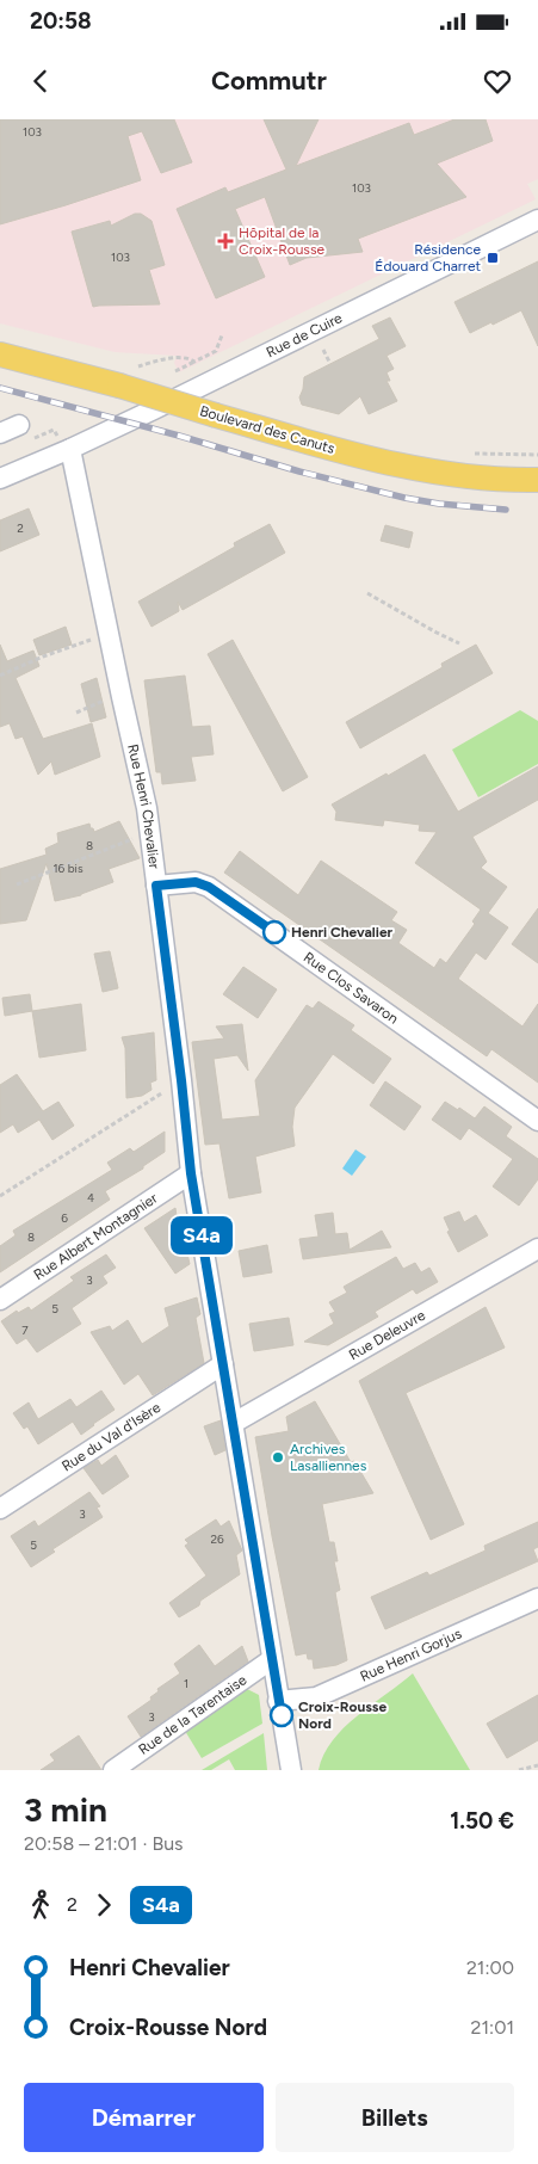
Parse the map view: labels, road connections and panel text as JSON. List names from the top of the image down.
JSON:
{
  "streets": {
    "main road": ["Boulevard des Canuts"],
    "street": [
      "Rue de Cuire",
      "Rue Henri Chevalier",
      "Rue Clos Savaron",
      "Rue Albert Montagnier",
      "Rue Deleuvre",
      "Rue du Val d'Isère",
      "Rue Henri Gorjus",
      "Rue de la Tarentaise"
    ]
  },
  "crossings": [
    ["Rue de Cuire", "Rue Henri Chevalier"],
    ["Rue Henri Chevalier", "Rue Clos Savaron"],
    ["Rue Henri Chevalier", "Rue Albert Montagnier"],
    ["Rue Henri Chevalier", "Rue Deleuvre"],
    ["Rue Henri Chevalier", "Rue du Val d'Isère"],
    ["Rue Henri Chevalier", "Rue Henri Gorjus"],
    ["Rue Henri Chevalier", "Rue de la Tarentaise"]
  ],
  "places": {
    "health": ["Hôpital de la Croix-Rousse"],
    "transit": ["Résidence Édouard Charret"],
    "other": ["Henri Chevalier", "Archives Lasalliennes", "Croix-Rousse Nord"]
  },
  "lines": ["bus line S4a"],
  "house_numbers": [
    "103",
    "103",
    "103",
    "2",
    "8",
    "16 bis",
    "4",
    "6",
    "8",
    "3",
    "5",
    "7",
    "3",
    "26",
    "5",
    "1",
    "3"
  ],
  "page": {
    "status": "20:58",
    "header": "Commutr",
    "on_map": "S4a",
    "heading": ["3 min", "20:58 – 21:01 · Bus", "1.50 €"],
    "legs": ["2", "S4a"],
    "list": [
      {
        "name": "Henri Chevalier",
        "value": "21:00"
      },
      {
        "name": "Croix-Rousse Nord",
        "value": "21:01"
      }
    ],
    "buttons": ["Démarrer", "Billets"]
  }
}
